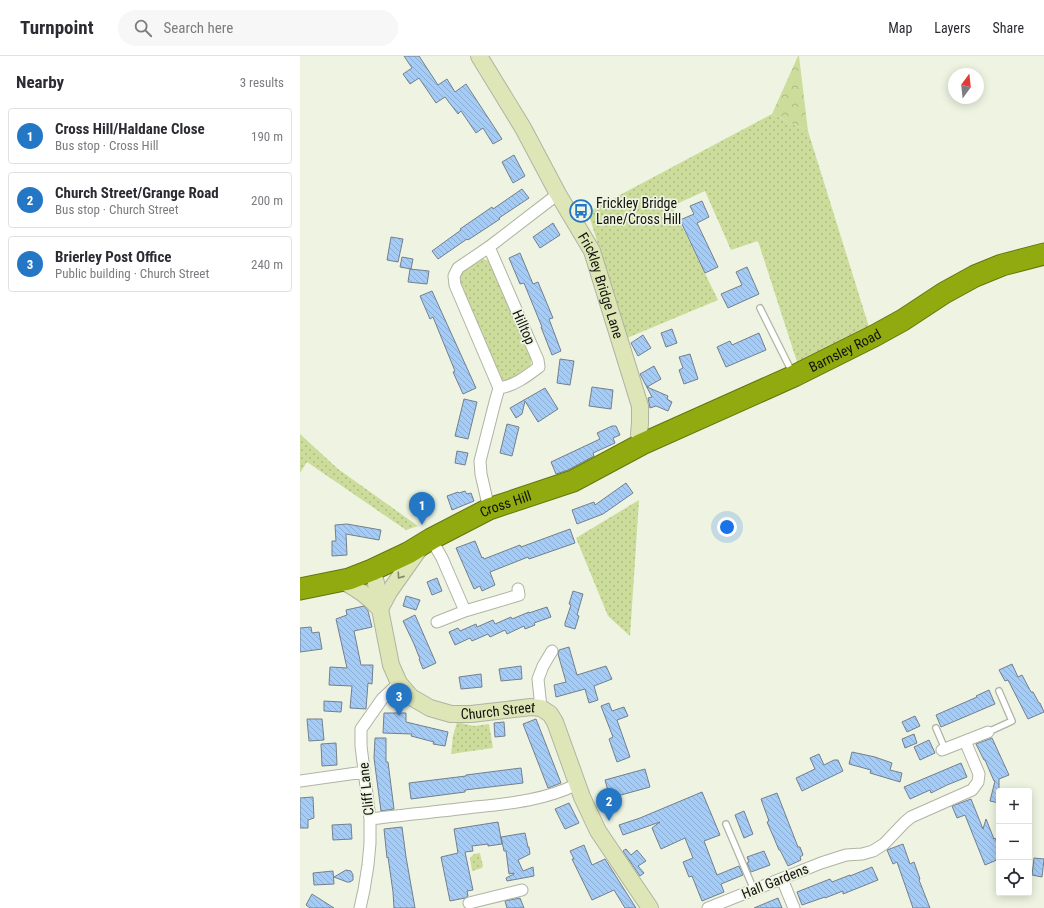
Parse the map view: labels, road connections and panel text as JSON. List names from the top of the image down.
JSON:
{
  "streets": {
    "highway": ["Barnsley Road", "Cross Hill"],
    "street": [
      "Frickley Bridge Lane",
      "Hilltop",
      "Church Street",
      "Cliff Lane",
      "Hall Gardens"
    ]
  },
  "crossings": [
    ["Frickley Bridge Lane", "Barnsley Road"],
    ["Frickley Bridge Lane", "Cross Hill"],
    ["Barnsley Road", "Cross Hill"],
    ["Cross Hill", "Church Street"],
    ["Church Street", "Cliff Lane"]
  ],
  "places": {
    "bus stop": ["Frickley Bridge Lane/Cross Hill"]
  },
  "north": "top",
  "page": {
    "header": "Turnpoint",
    "search": "Search here",
    "nav": ["Map", "Layers", "Share"],
    "heading": ["Nearby", "3 results"],
    "list": [
      {
        "mark": "1",
        "name": "Cross Hill/Haldane Close",
        "note": "Bus stop · Cross Hill",
        "value": "190 m"
      },
      {
        "mark": "2",
        "name": "Church Street/Grange Road",
        "note": "Bus stop · Church Street",
        "value": "200 m"
      },
      {
        "mark": "3",
        "name": "Brierley Post Office",
        "note": "Public building · Church Street",
        "value": "240 m"
      }
    ],
    "pins": ["1", "3", "2"],
    "map_buttons": ["+", "−"]
  }
}
